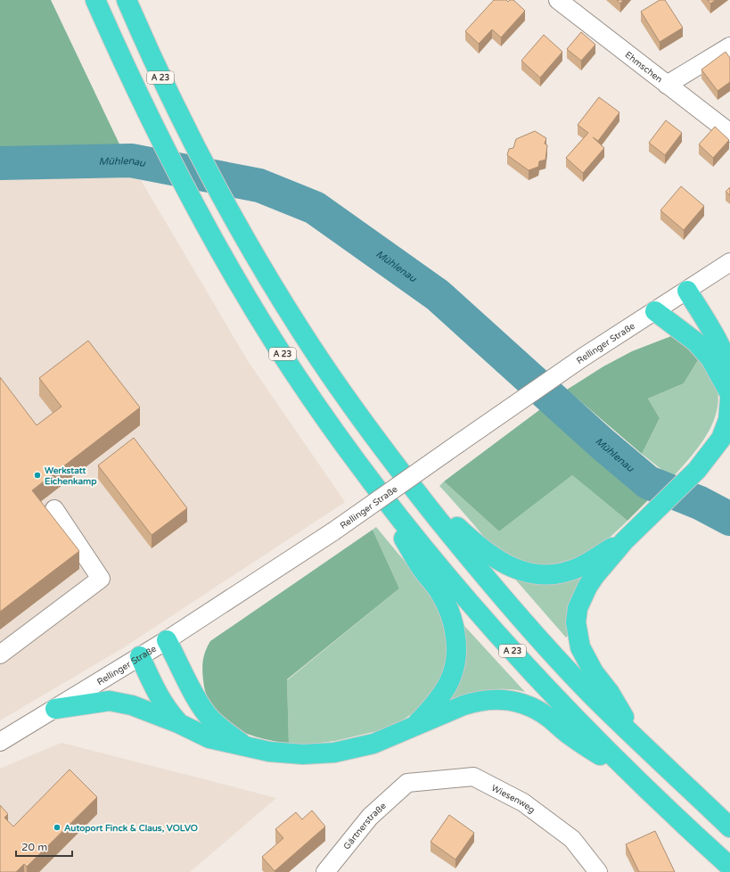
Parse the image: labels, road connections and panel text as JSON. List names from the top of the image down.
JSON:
{
  "streets": {
    "highway": ["A 23"],
    "street": [
      "Ehmschen",
      "Rellinger Straße",
      "Wiesenweg",
      "Gärtnerstraße"
    ]
  },
  "crossings": [
    ["Wiesenweg", "Gärtnerstraße"]
  ],
  "water": ["Mühlenau"],
  "places": ["Werkstatt Eichenkamp", "Autoport Finck & Claus, VOLVO"],
  "scale_bar": "20 m"
}
